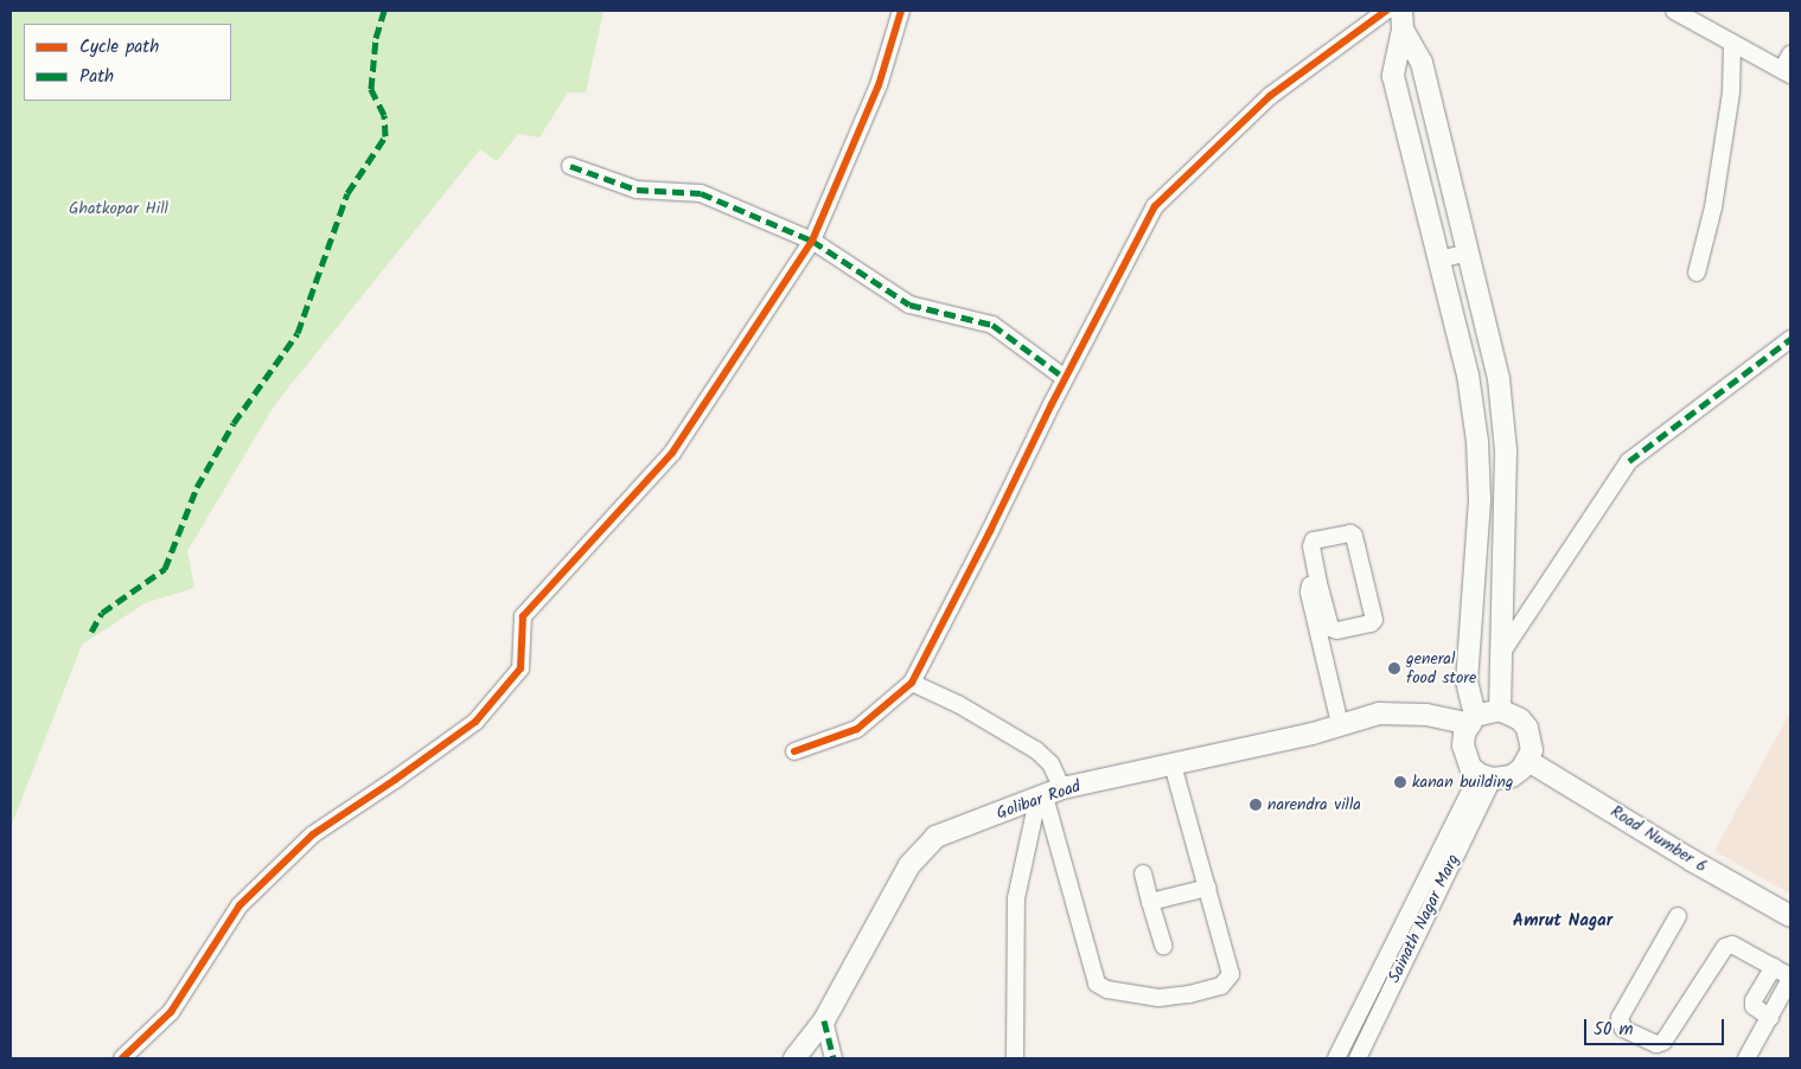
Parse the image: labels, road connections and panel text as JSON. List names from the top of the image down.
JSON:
{
  "streets": {
    "street": ["Golibar Road", "Road Number 6", "Sainath Nagar Marg"]
  },
  "crossings": [
    ["Golibar Road", "Road Number 6"],
    ["Golibar Road", "Sainath Nagar Marg"],
    ["Road Number 6", "Sainath Nagar Marg"]
  ],
  "districts": ["Amrut Nagar"],
  "parks": ["Ghatkopar Hill"],
  "places": ["general food store", "kanan building", "narendra villa"],
  "legend": ["Cycle path", "Path"],
  "scale_bar": "50 m"
}
